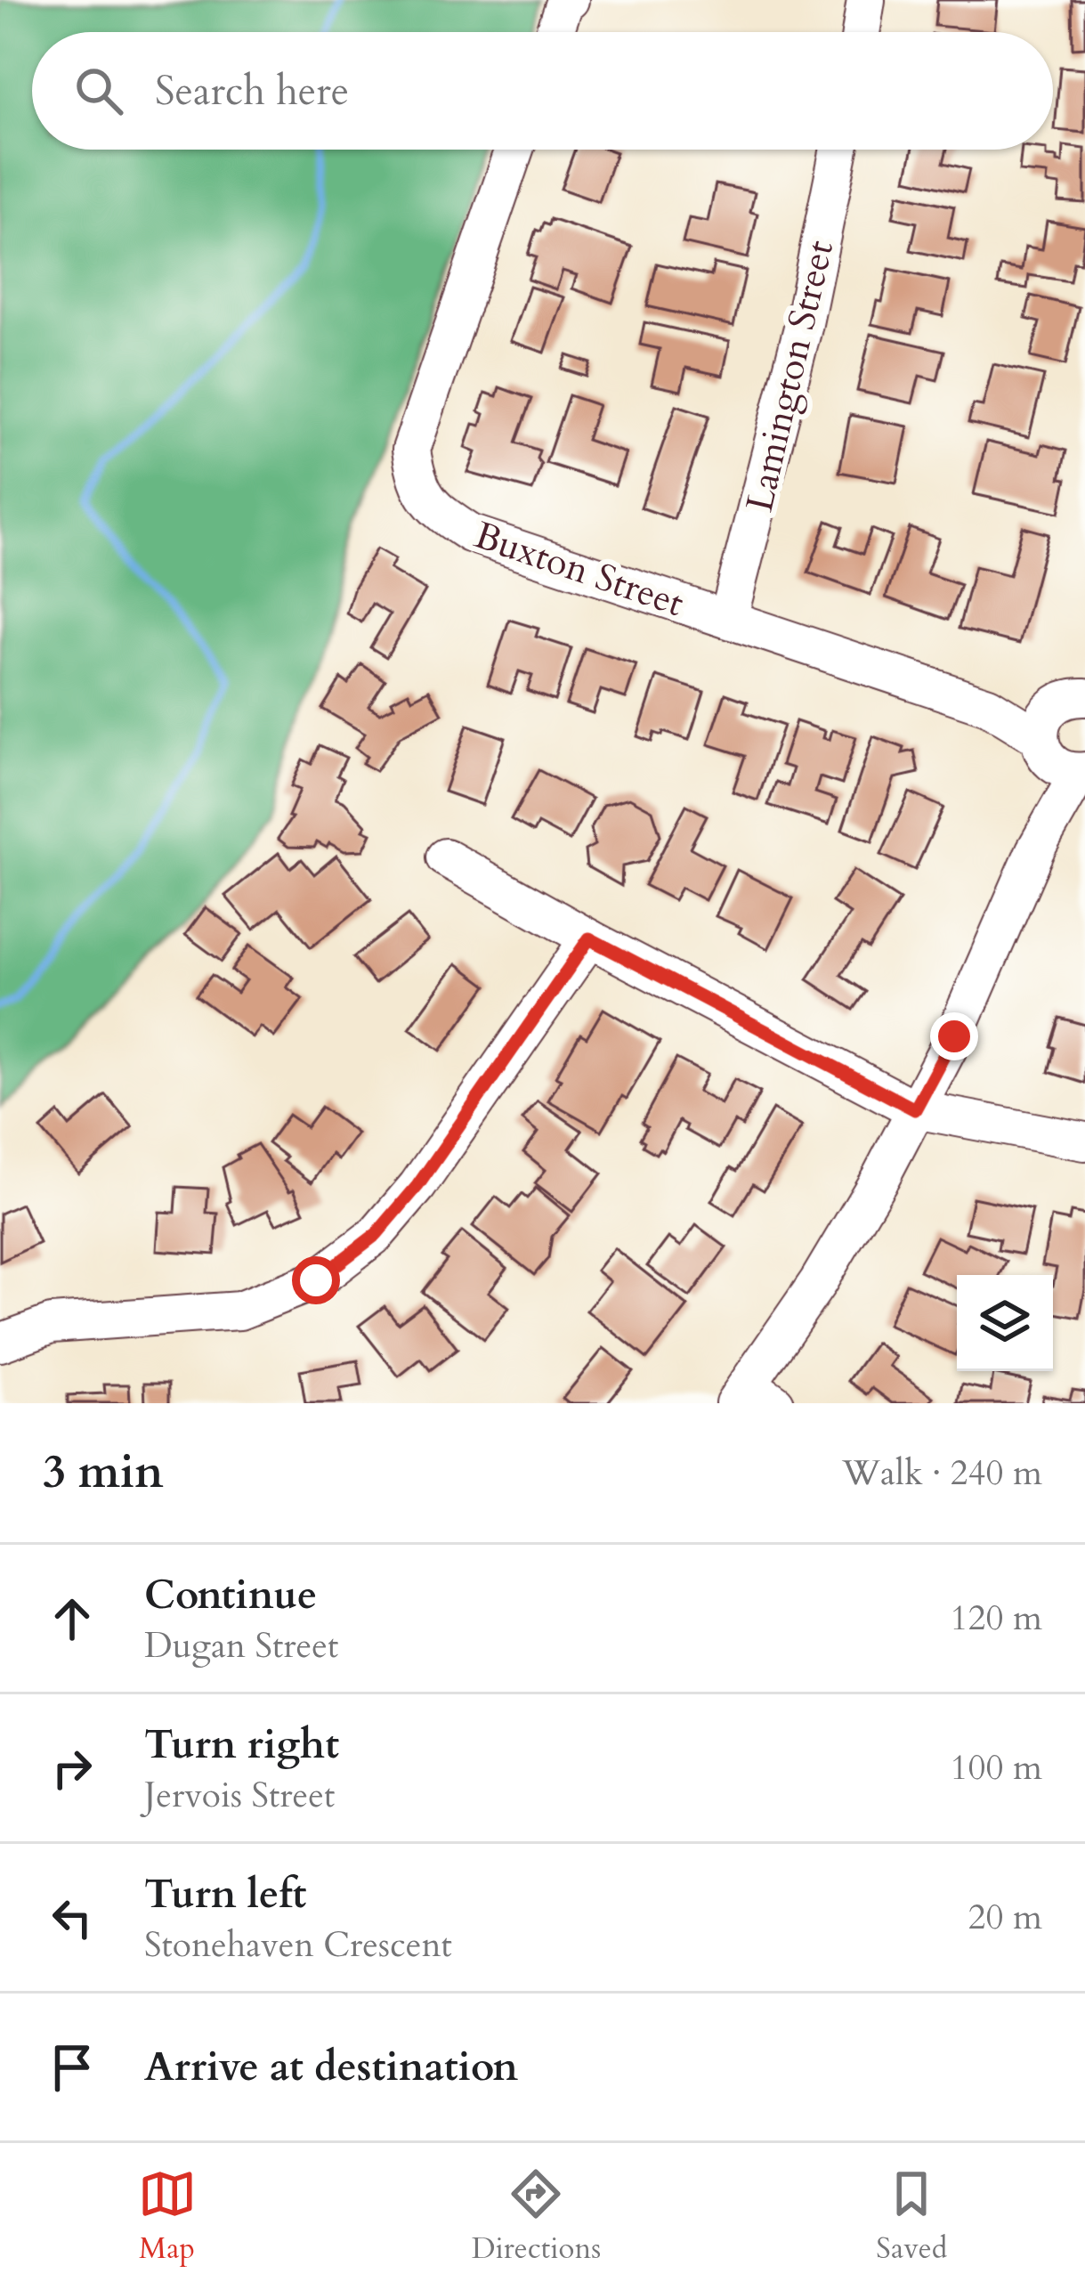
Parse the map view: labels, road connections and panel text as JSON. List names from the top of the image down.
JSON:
{
  "streets": {
    "street": ["Lamington Street", "Buxton Street"]
  },
  "crossings": [
    ["Lamington Street", "Buxton Street"]
  ],
  "page": {
    "search": "Search here",
    "heading": ["3 min", "Walk · 240 m"],
    "list": [
      ["Continue", "Dugan Street", "120 m"],
      ["Turn right", "Jervois Street", "100 m"],
      ["Turn left", "Stonehaven Crescent", "20 m"],
      "Arrive at destination"
    ],
    "nav": ["Map", "Directions", "Saved"]
  }
}
